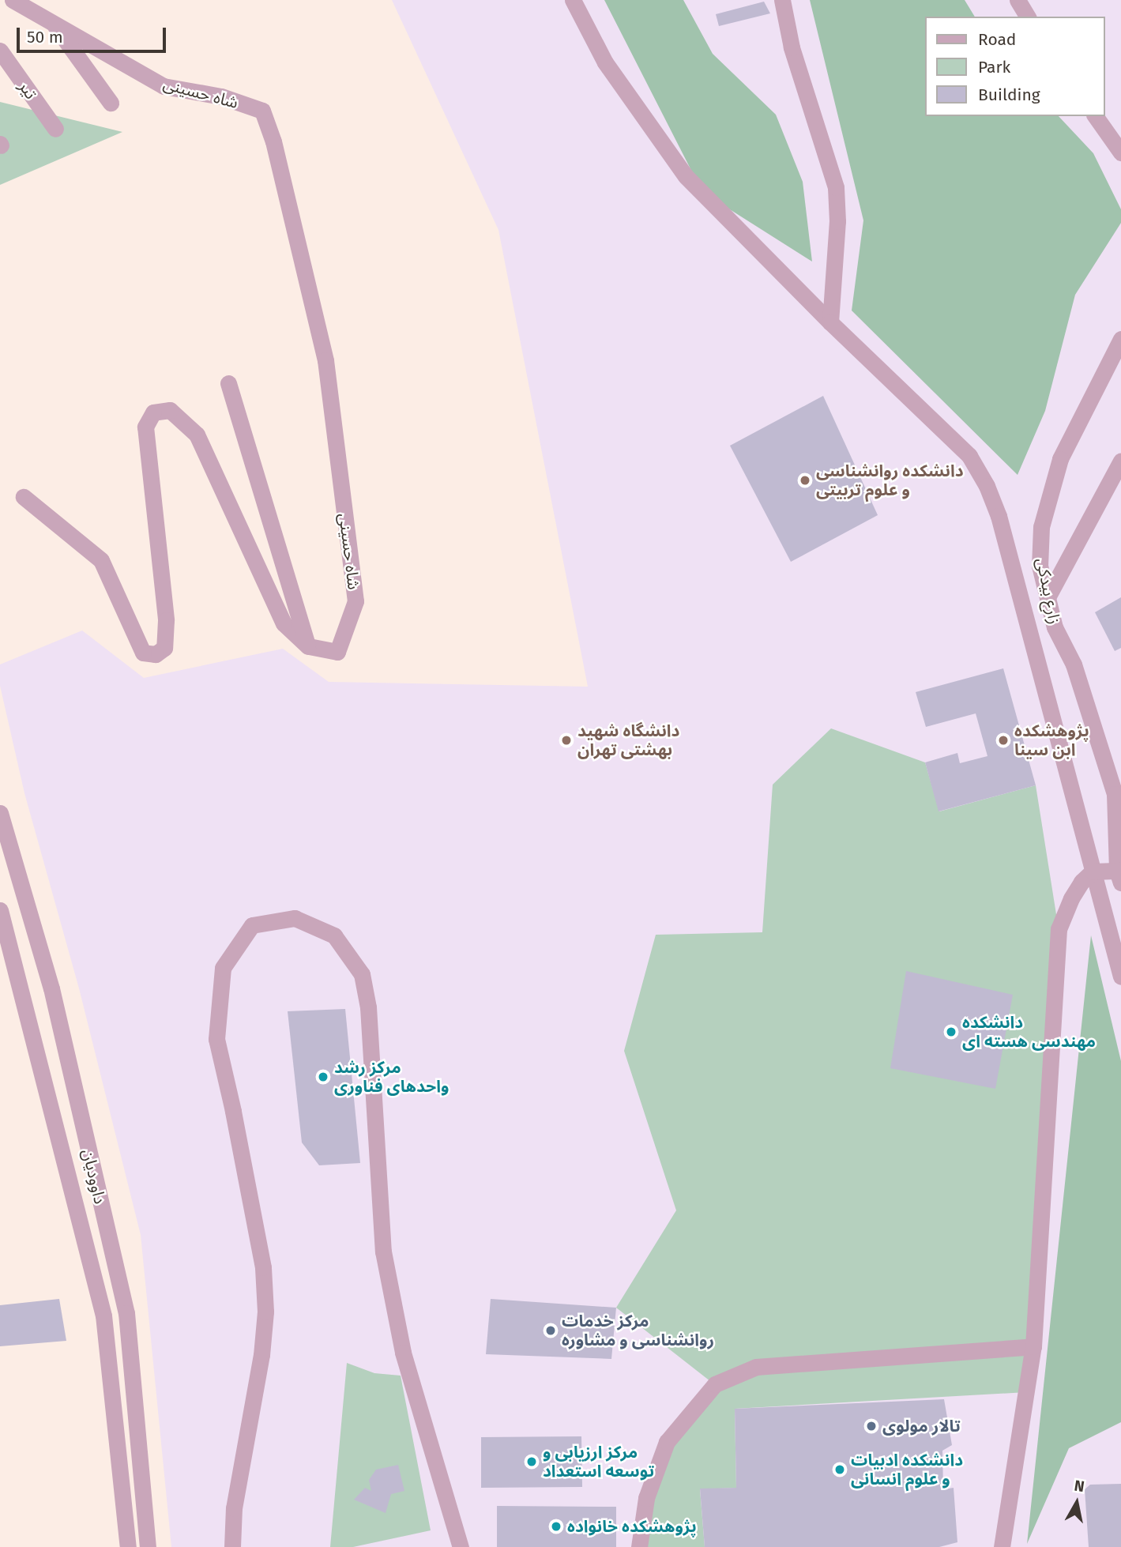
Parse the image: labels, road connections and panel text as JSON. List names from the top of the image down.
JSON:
{
  "streets": {
    "street": [
      "تیر",
      "شاه حسینی",
      "زارع بیدکی",
      "داوودیان"
    ]
  },
  "places": [
    "دانشکده روانشناسی و علوم تربیتی",
    "دانشگاه شهید بهشتی تهران",
    "پژوهشکده ابن سینا",
    "دانشکده مهندسی هسته ای",
    "مرکز رشد واحدهای فناوری",
    "مرکز خدمات روانشناسی و مشاوره",
    "تالار مولوی",
    "مرکز ارزیابی و توسعه استعداد",
    "دانشکده ادبیات و علوم انسانی",
    "پژوهشکده خانواده"
  ],
  "legend": ["Road", "Park", "Building"],
  "scale_bar": "50 m",
  "north": "top"
}
